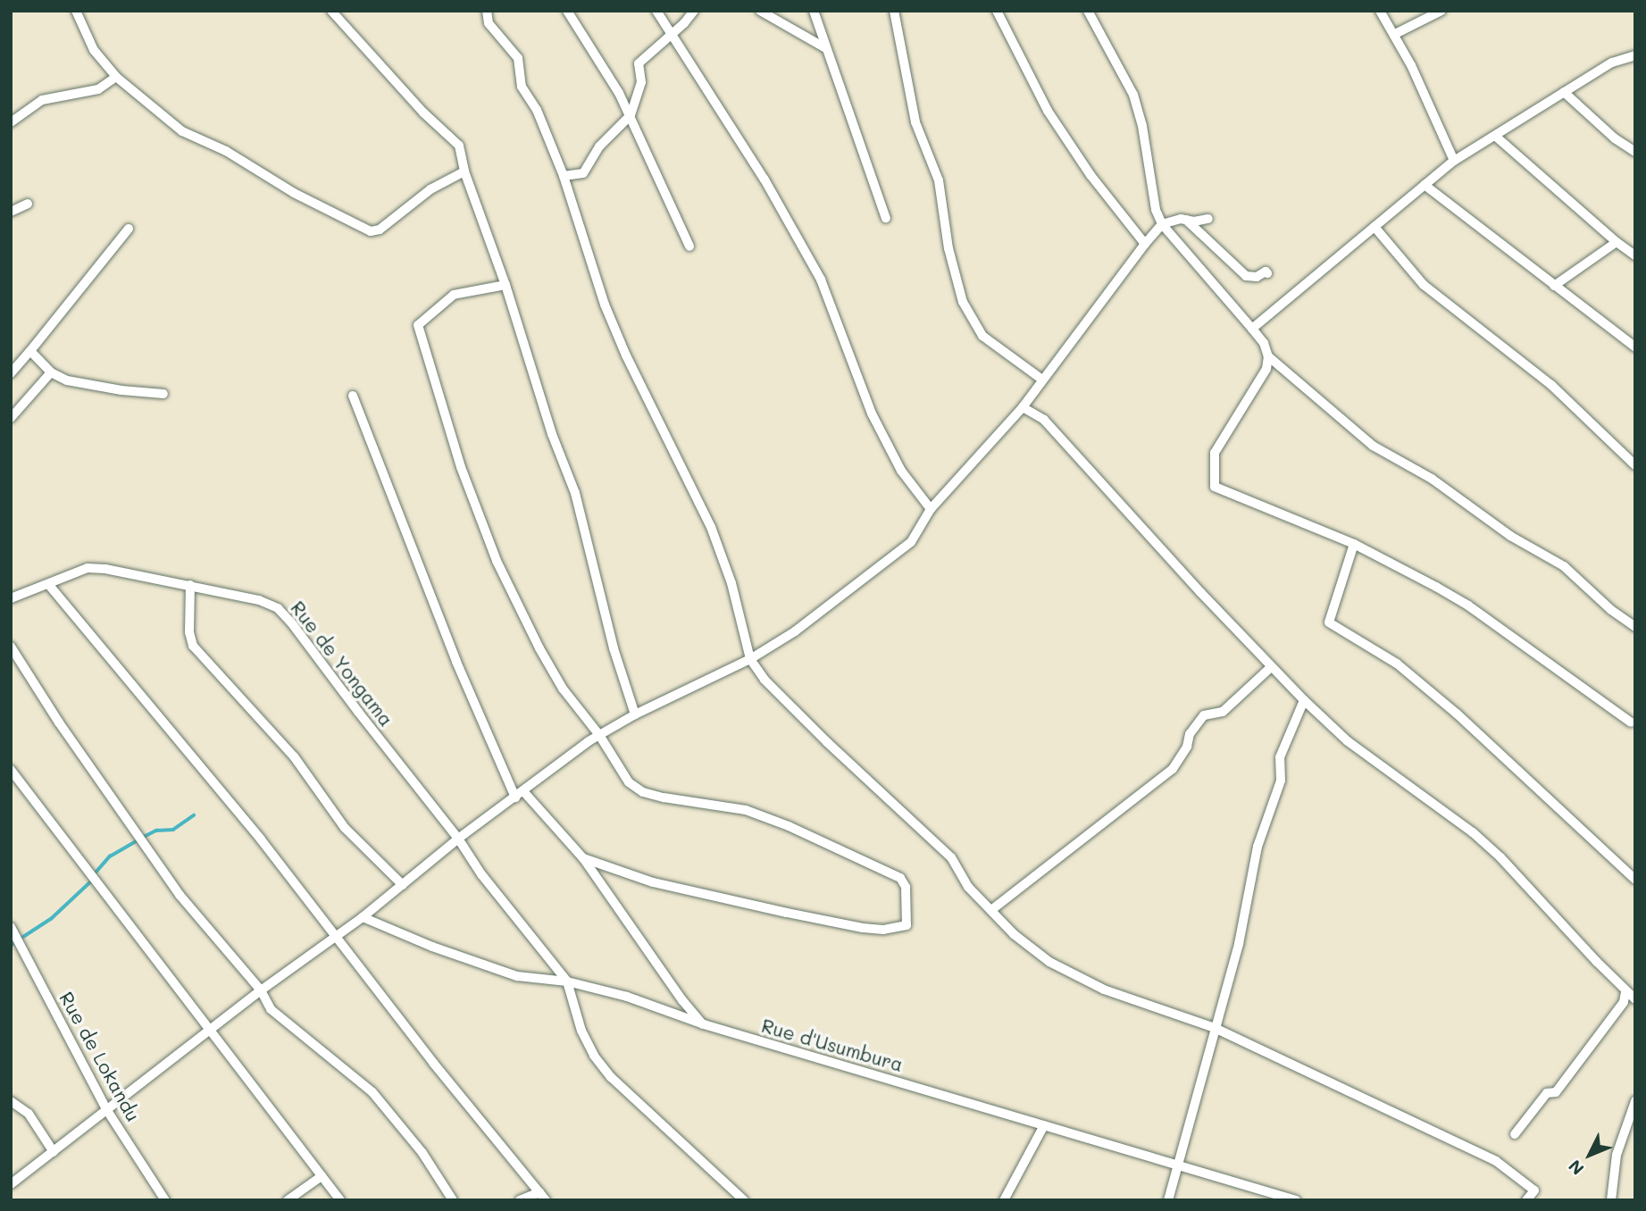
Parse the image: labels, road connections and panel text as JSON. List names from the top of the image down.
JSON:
{
  "streets": {
    "street": ["Rue de Yongama", "Rue d'Usumbura", "Rue de Lokandu"]
  },
  "crossings": [
    ["Rue de Yongama", "Rue d'Usumbura"]
  ],
  "north": "bottom left"
}
